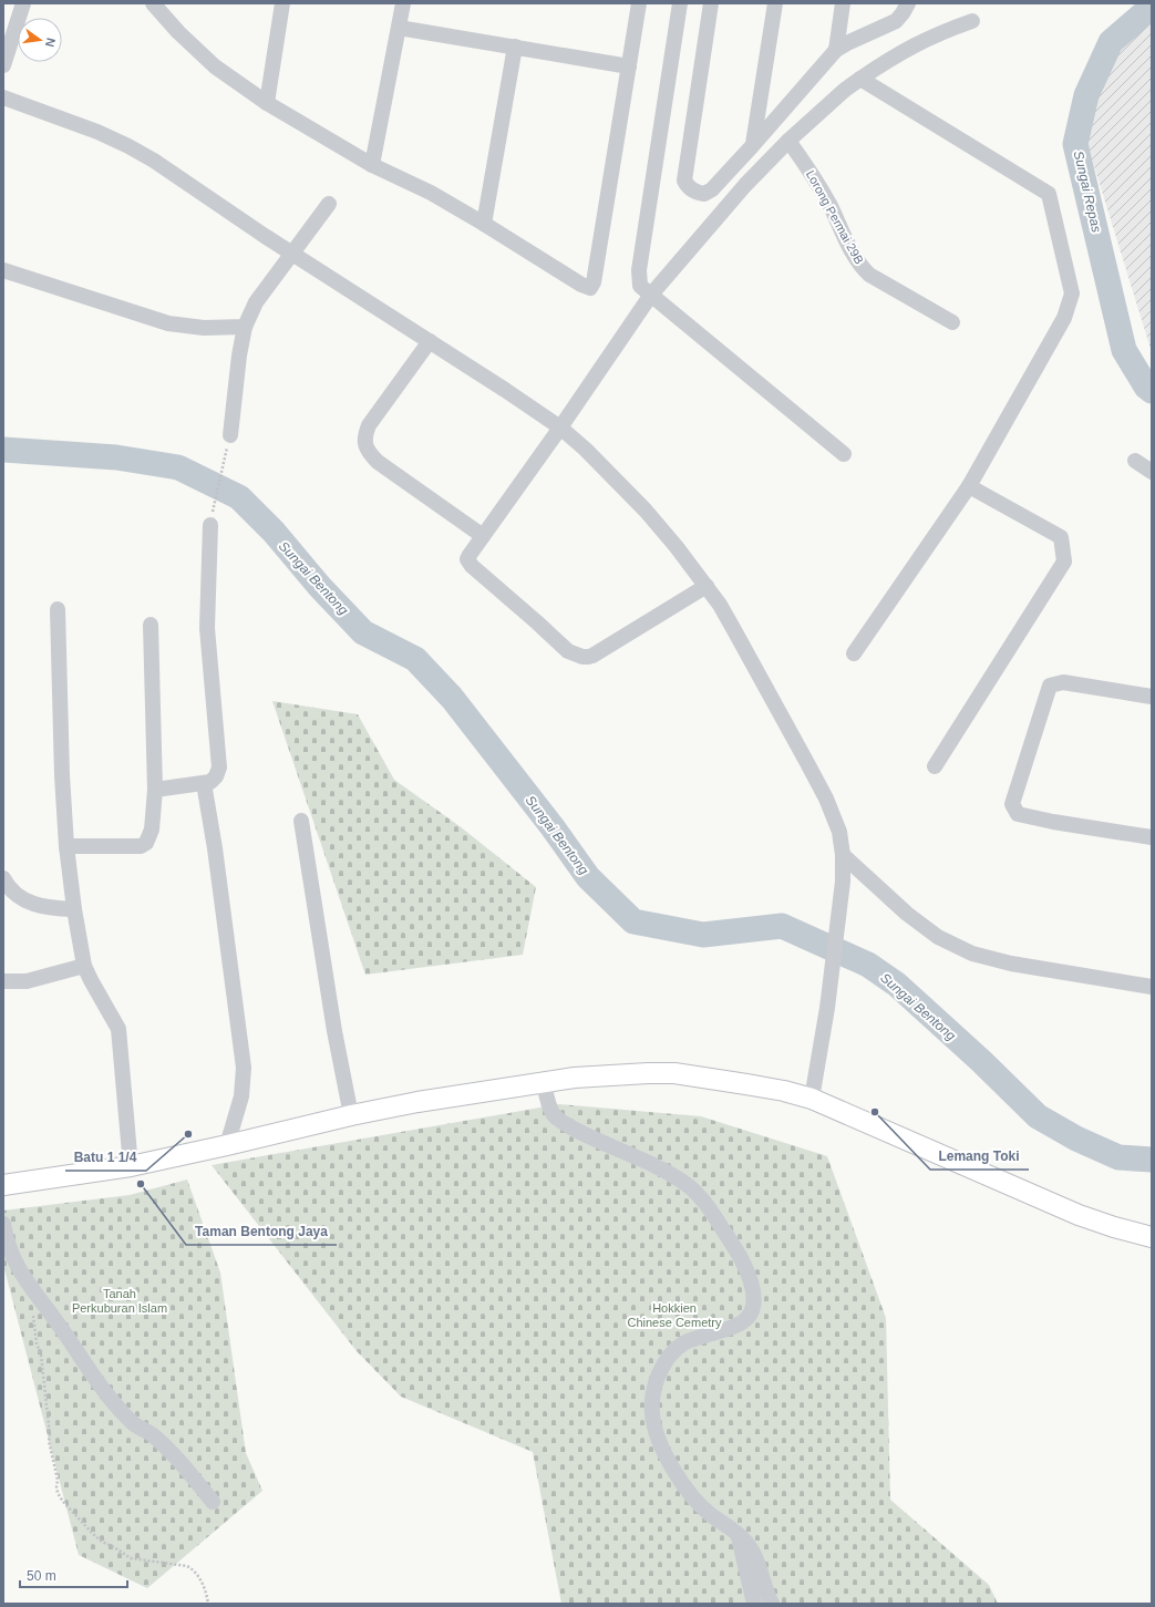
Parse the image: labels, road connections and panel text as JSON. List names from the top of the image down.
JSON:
{
  "streets": {
    "street": ["Lorong Permai 29B"]
  },
  "water": ["Sungai Repas", "Sungai Bentong"],
  "parks": ["Tanah Perkuburan Islam", "Hokkien Chinese Cemetry"],
  "places": ["Lemang Toki", "Batu 1 1/4", "Taman Bentong Jaya"],
  "scale_bar": "50 m",
  "north": "right"
}
